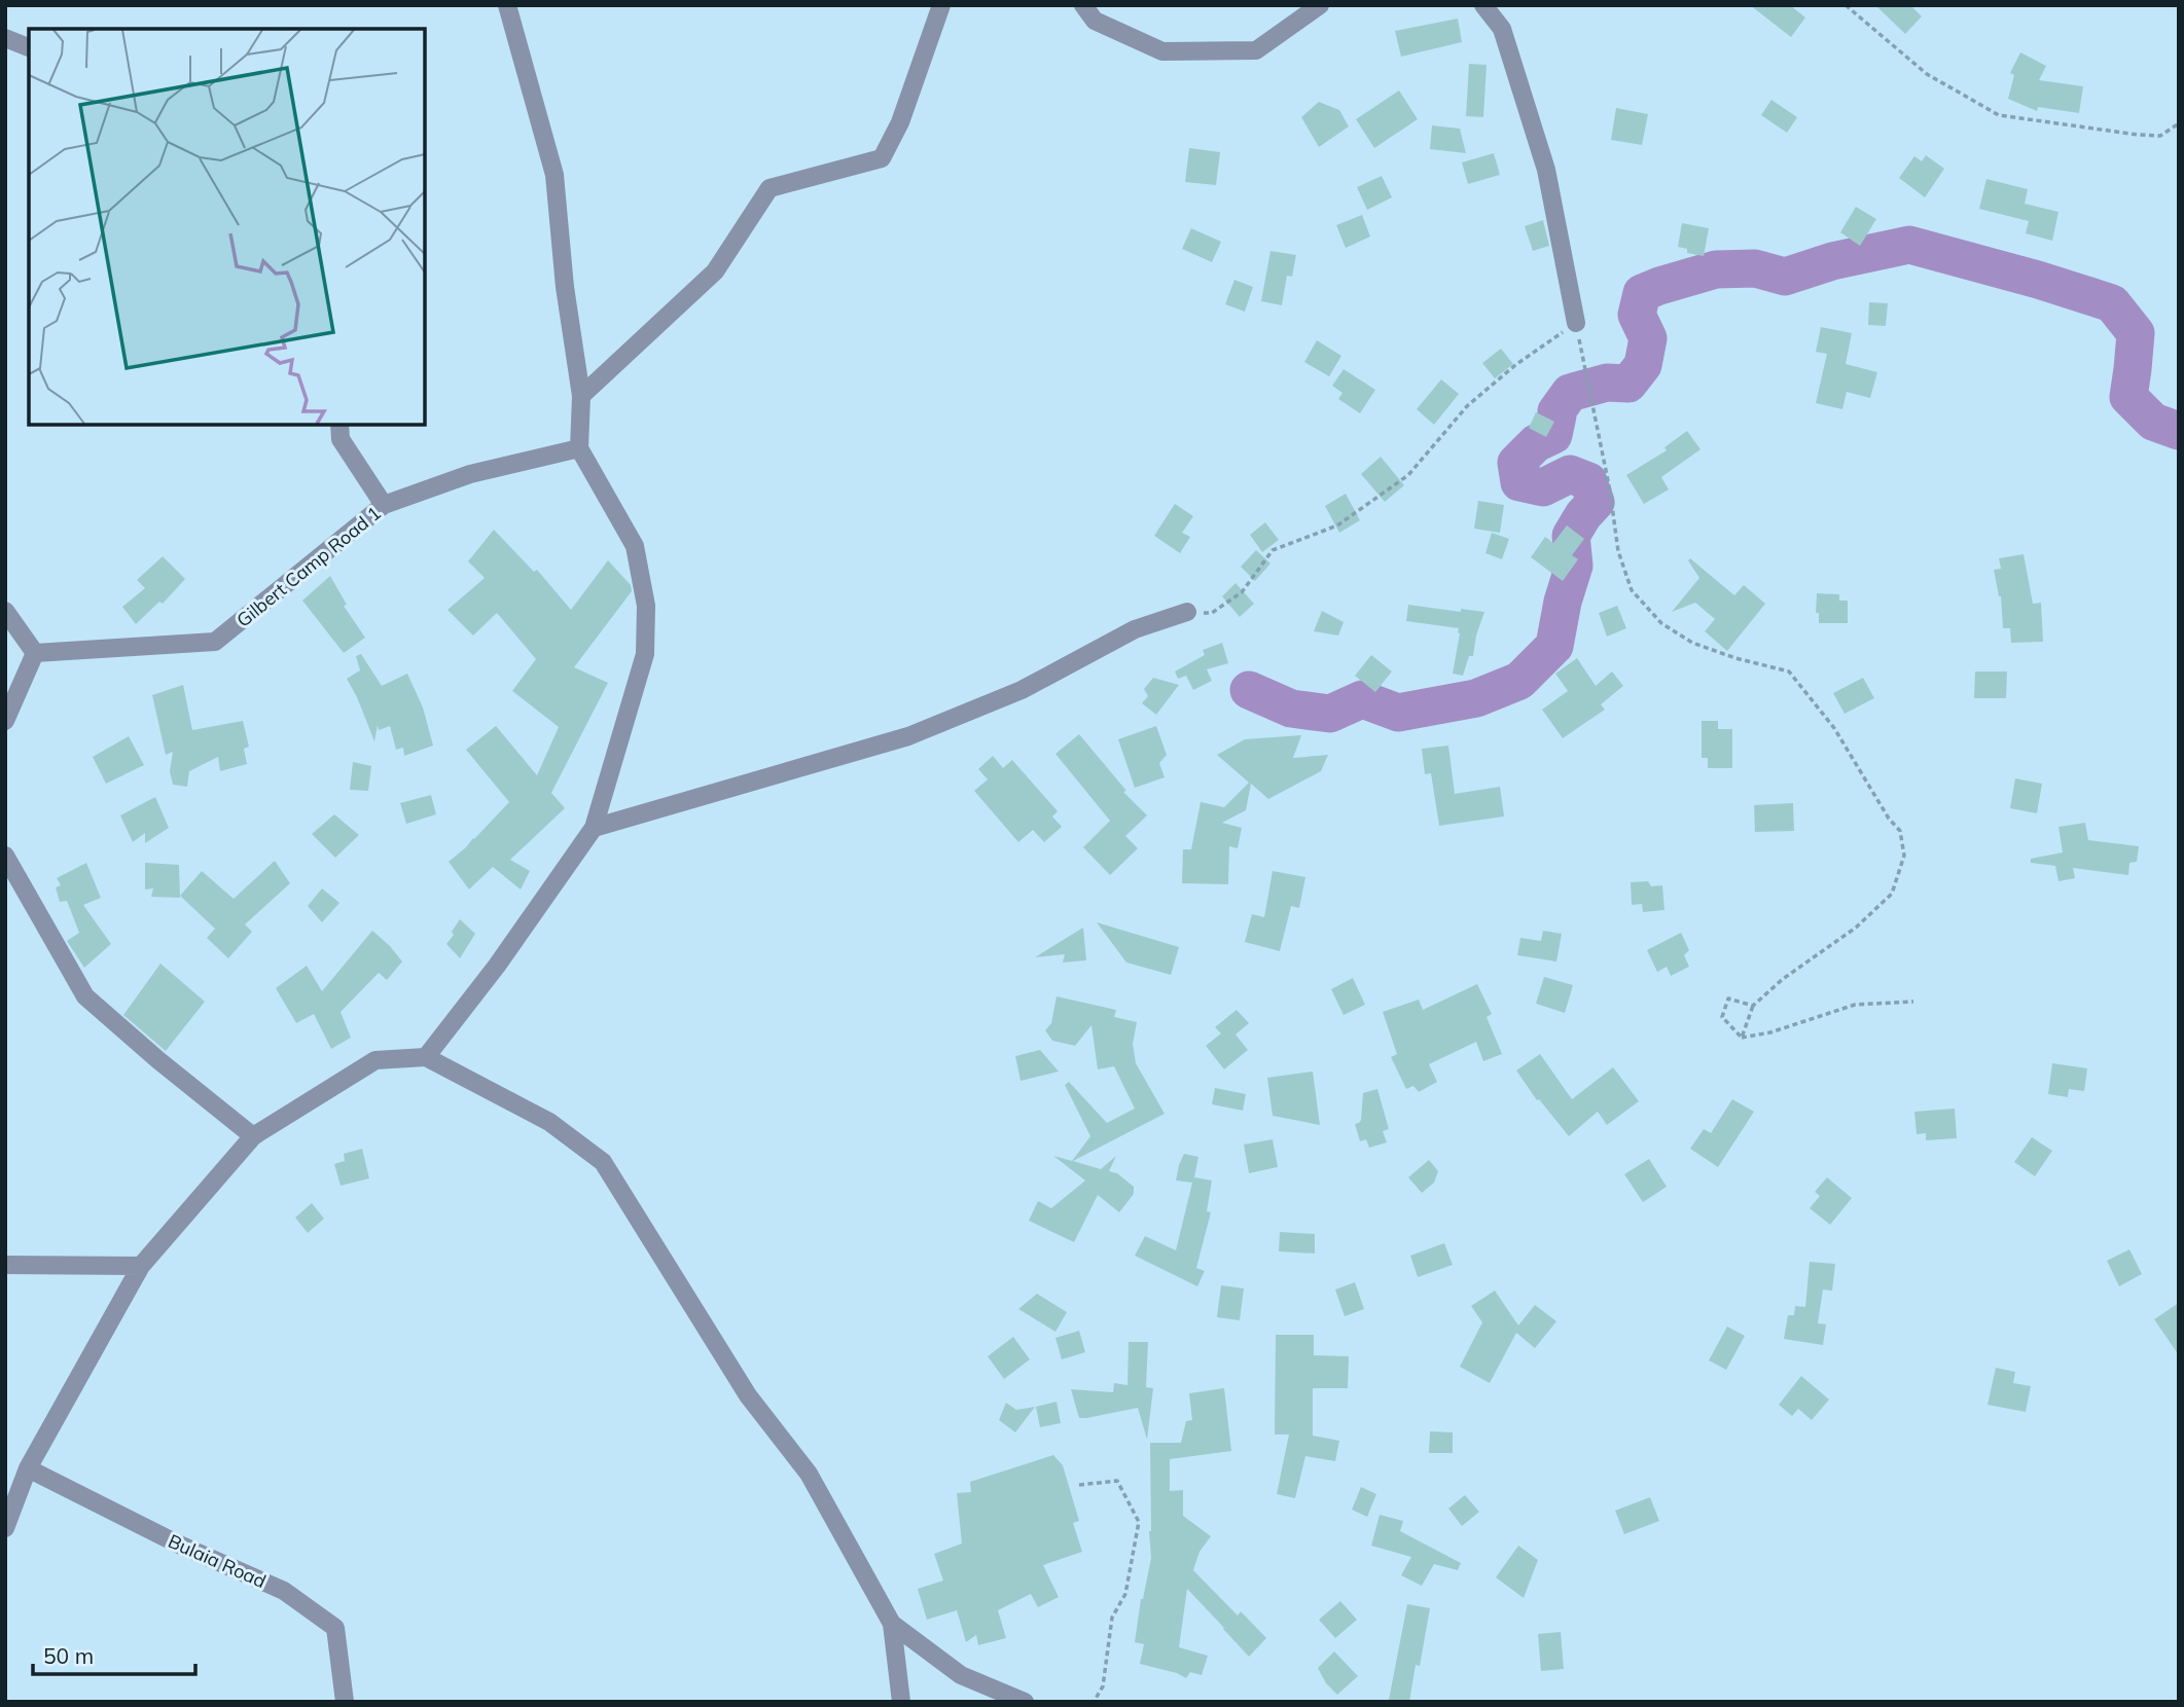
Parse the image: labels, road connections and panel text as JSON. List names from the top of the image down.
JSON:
{
  "streets": {
    "street": ["Gilbert Camp Road 1", "Bulaia Road"]
  },
  "scale_bar": "50 m"
}
